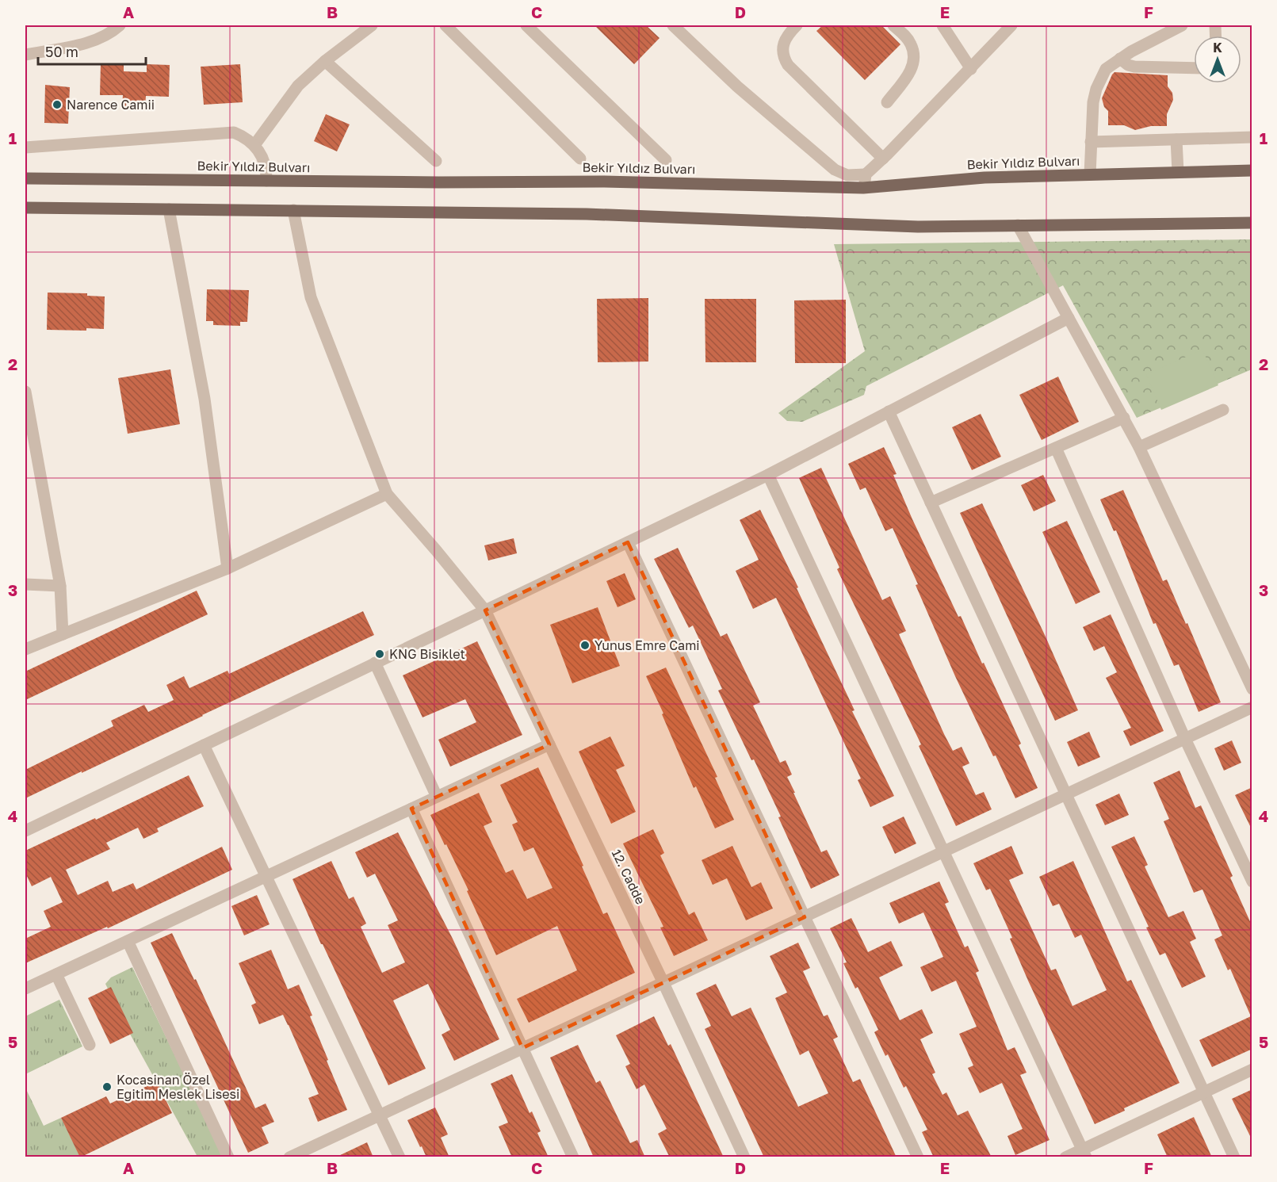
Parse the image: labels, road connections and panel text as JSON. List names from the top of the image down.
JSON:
{
  "streets": {
    "main road": ["Bekir Yıldız Bulvarı"],
    "street": ["12. Cadde"]
  },
  "places": [
    "Narence Camii",
    "Yunus Emre Cami",
    "KNG Bisiklet",
    "Kocasinan Özel Eğitim Meslek Lisesi"
  ],
  "scale_bar": "50 m",
  "north": "top",
  "grid": {
    "columns": [
      "A",
      "B",
      "C",
      "D",
      "E",
      "F"
    ],
    "rows": [
      "1",
      "2",
      "3",
      "4",
      "5"
    ]
  }
}
